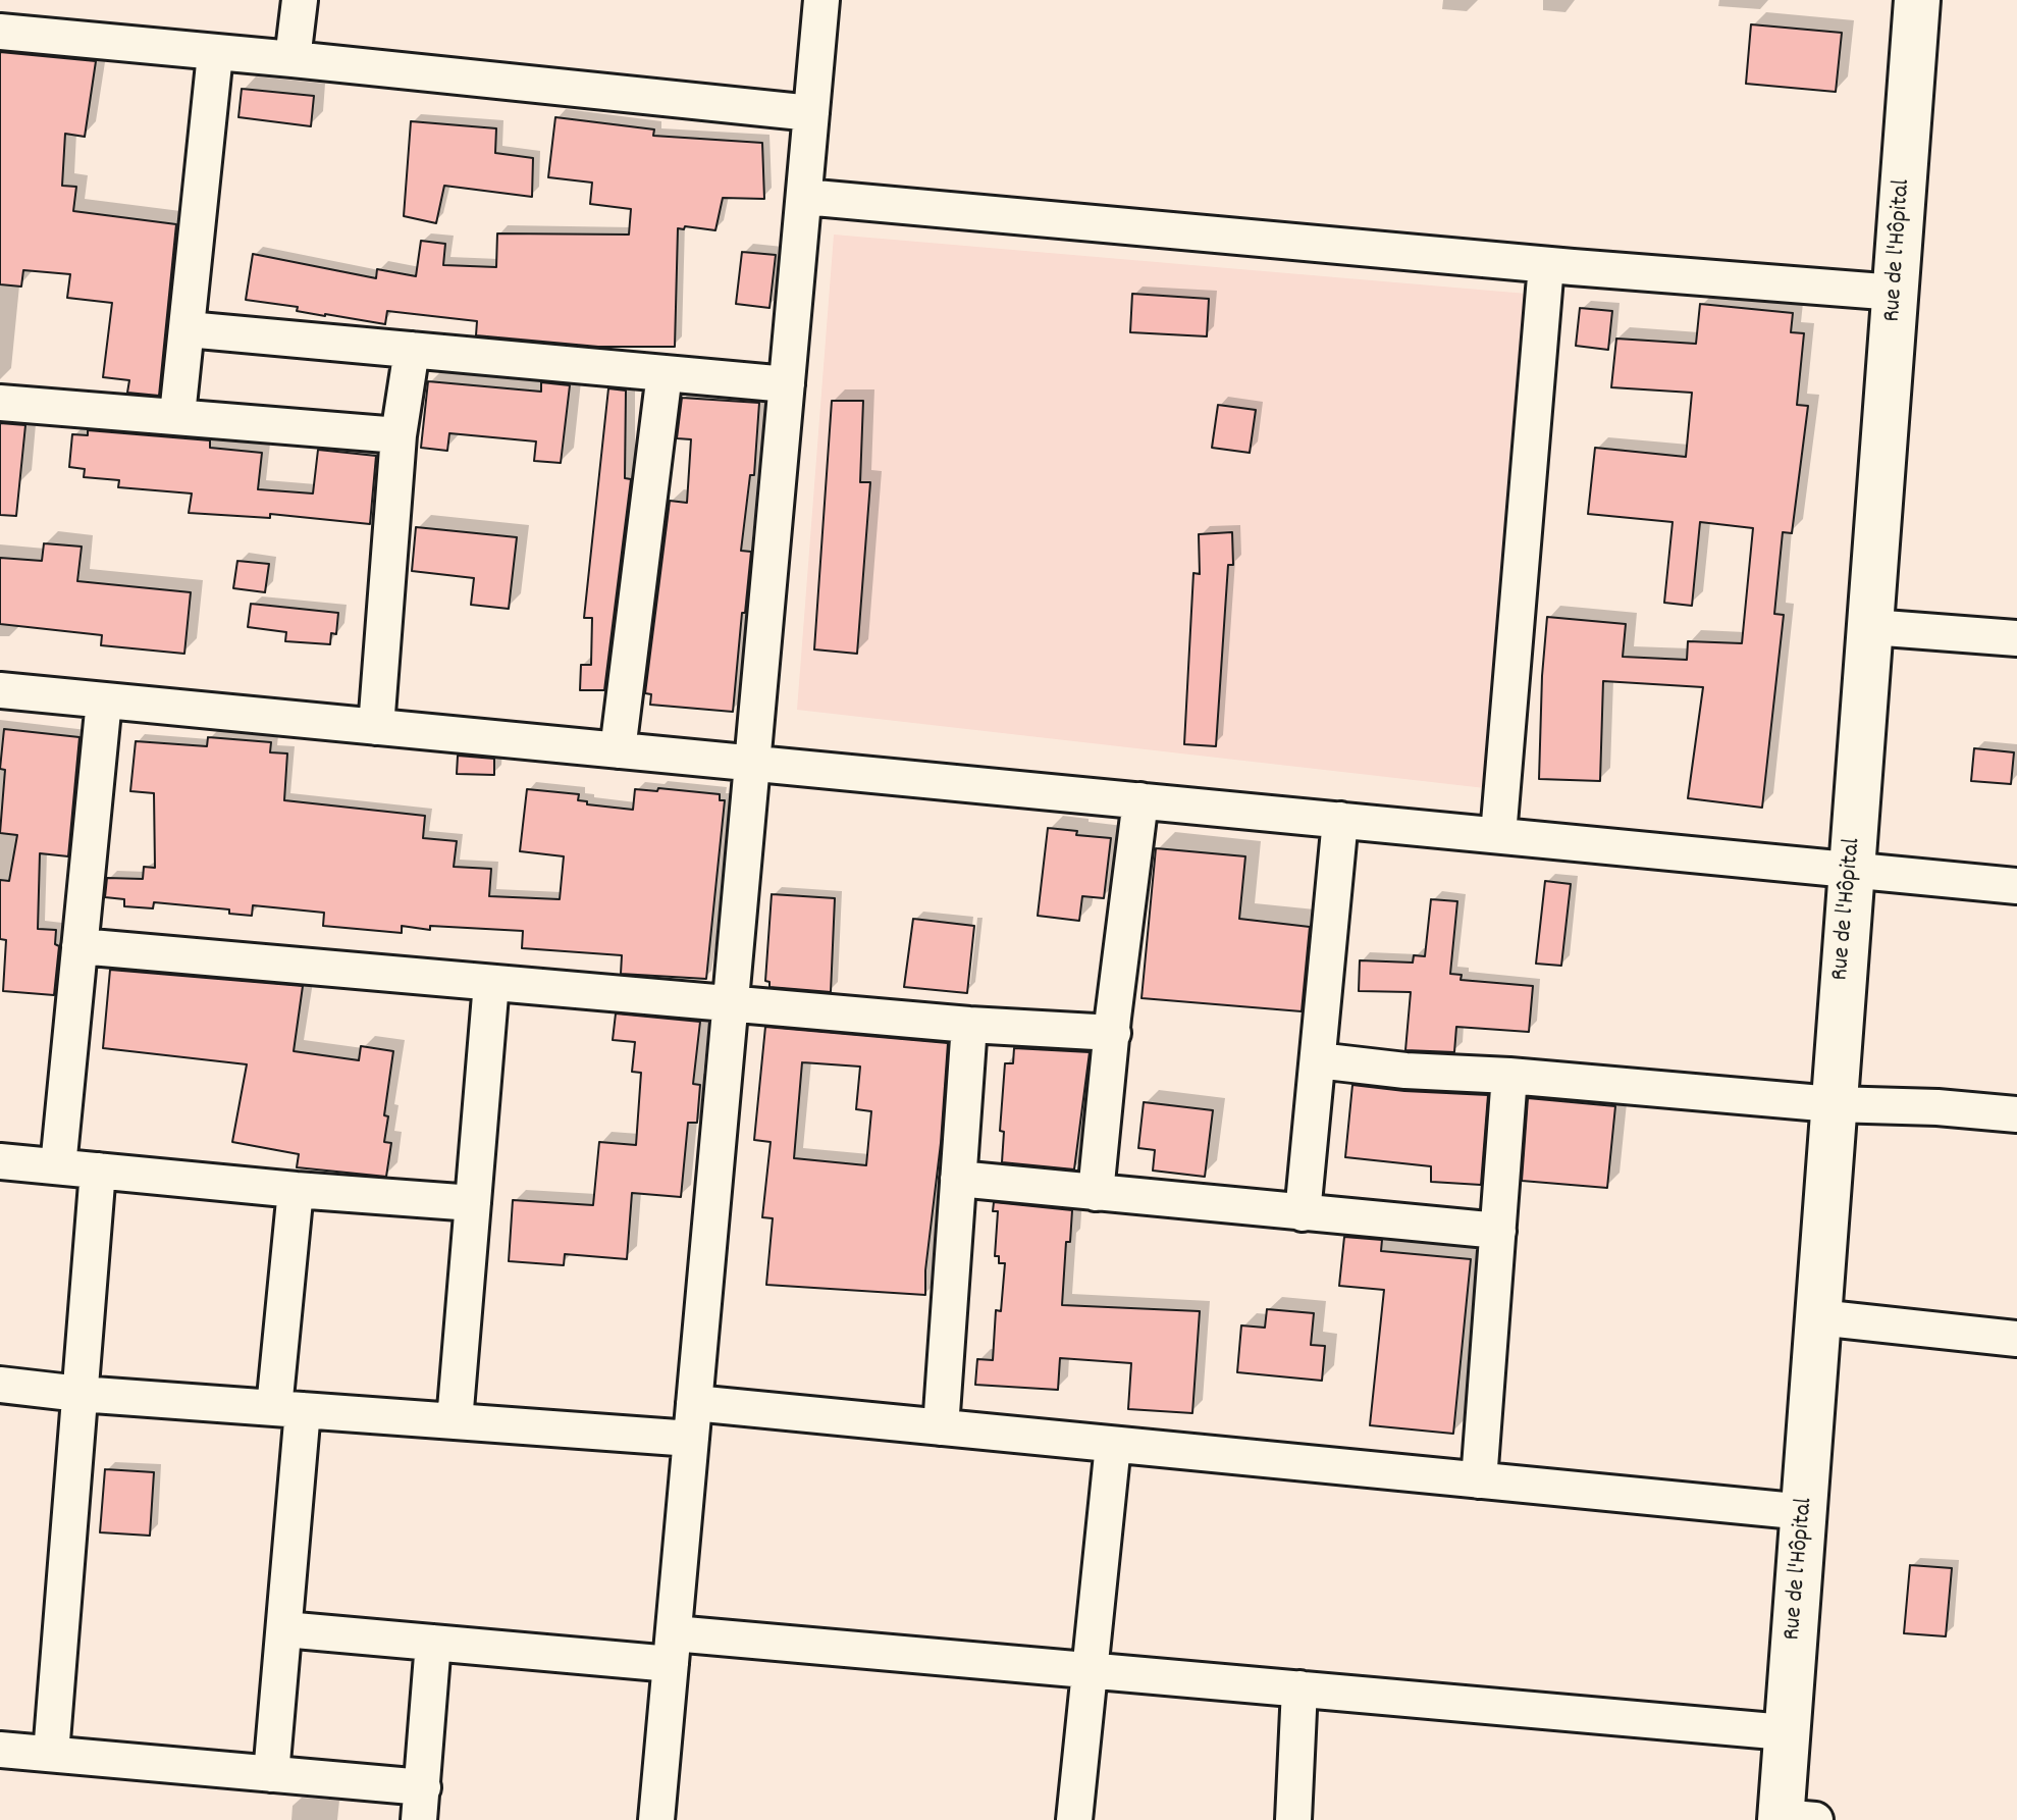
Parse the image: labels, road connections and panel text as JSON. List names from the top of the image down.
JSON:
{
  "streets": {
    "main road": ["Rue de l'Hôpital"]
  }
}
